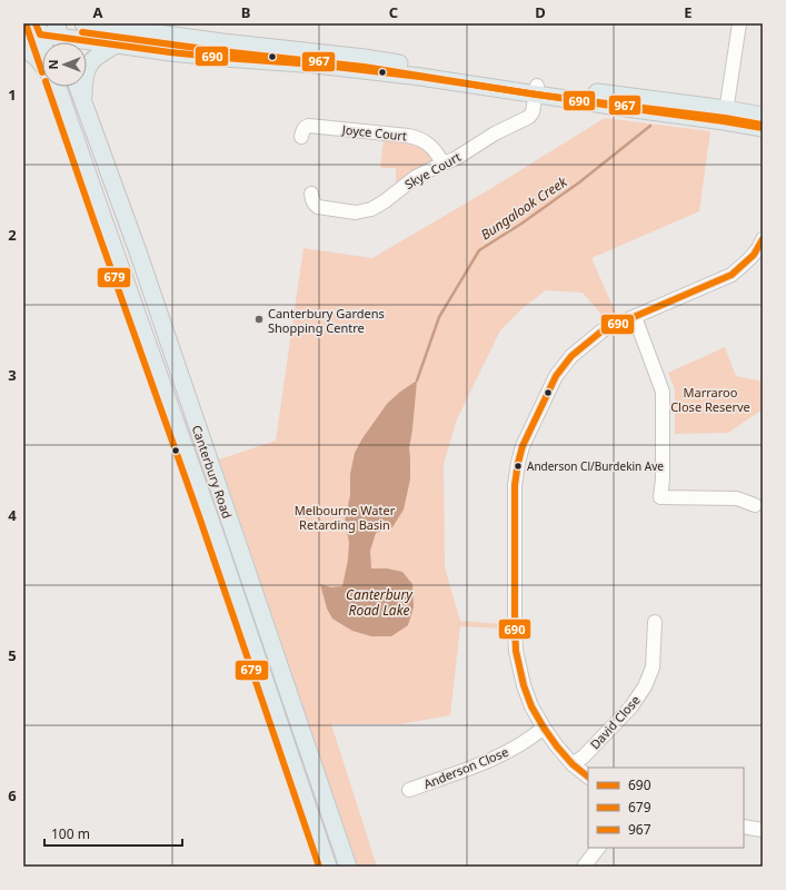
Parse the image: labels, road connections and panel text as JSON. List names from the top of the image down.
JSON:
{
  "streets": {
    "main road": ["Canterbury Road"],
    "street": [
      "Joyce Court",
      "Skye Court",
      "David Close",
      "Anderson Close"
    ]
  },
  "crossings": [
    ["Joyce Court", "Skye Court"]
  ],
  "water": ["Bungalook Creek", "Canterbury Road Lake"],
  "parks": ["Marraroo Close Reserve", "Melbourne Water Retarding Basin"],
  "places": ["Canterbury Gardens Shopping Centre", "Anderson Cl/Burdekin Ave"],
  "lines": ["transit line 690", "transit line 679", "transit line 967"],
  "legend": ["690", "679", "967"],
  "scale_bar": "100 m",
  "north": "left",
  "grid": {
    "columns": [
      "A",
      "B",
      "C",
      "D",
      "E"
    ],
    "rows": [
      "1",
      "2",
      "3",
      "4",
      "5",
      "6"
    ]
  }
}
